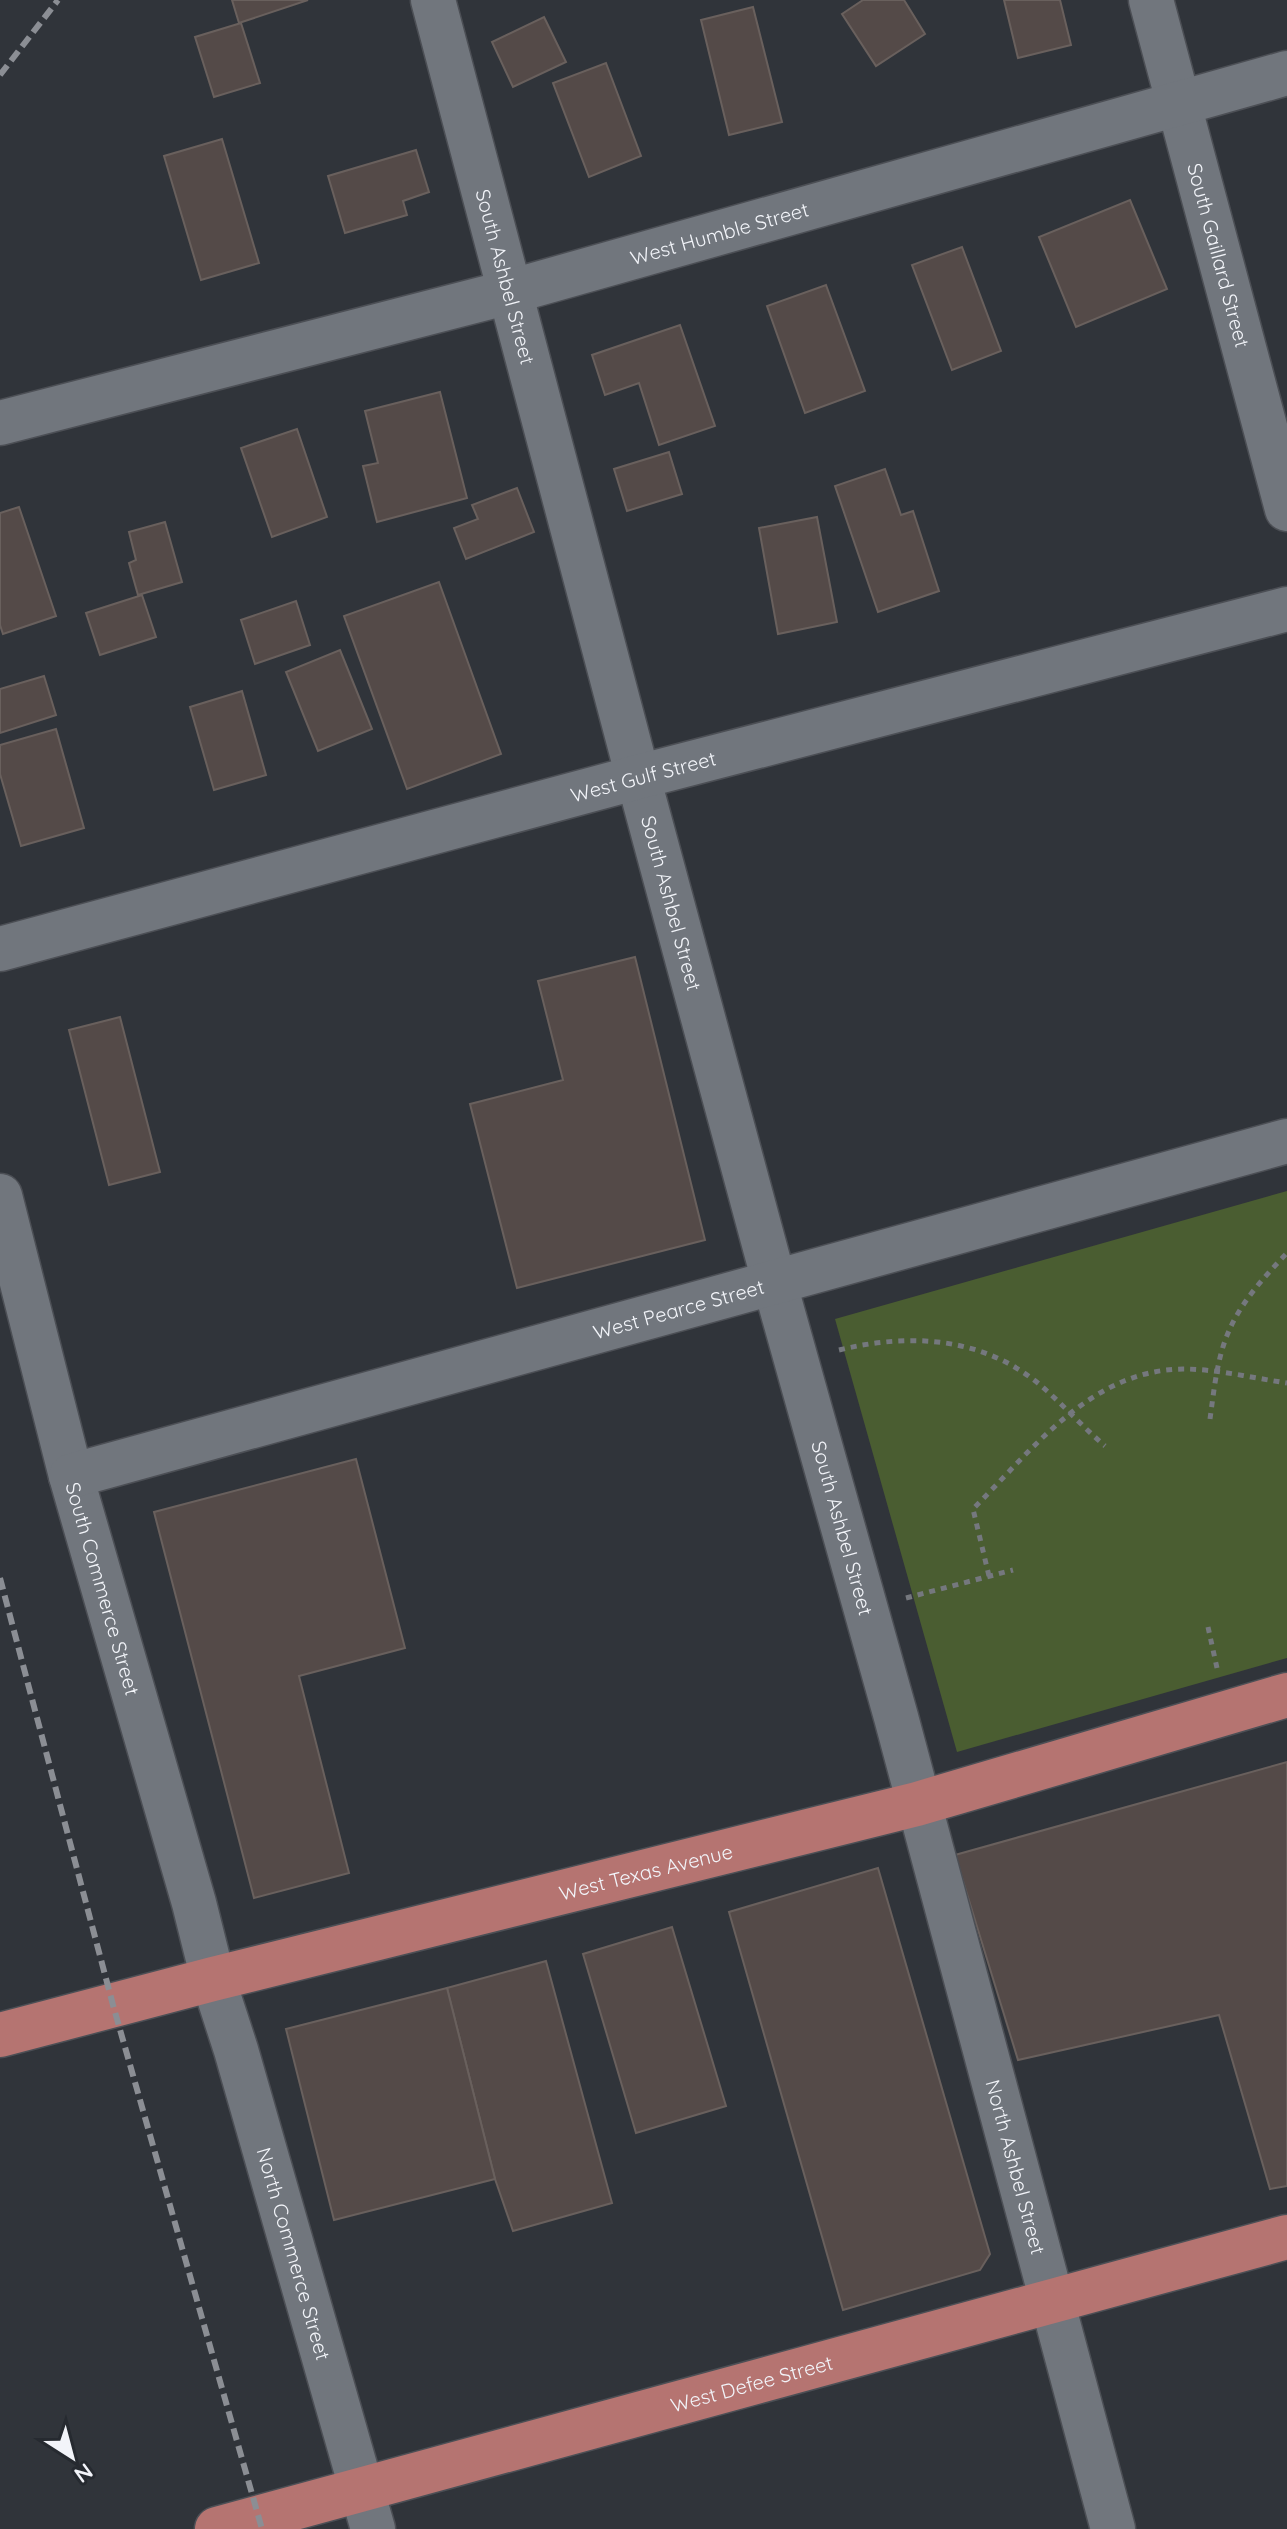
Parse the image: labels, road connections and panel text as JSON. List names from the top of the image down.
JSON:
{
  "streets": {
    "main road": ["West Texas Avenue", "West Defee Street"],
    "street": [
      "West Humble Street",
      "South Gaillard Street",
      "South Ashbel Street",
      "West Gulf Street",
      "West Pearce Street",
      "South Commerce Street",
      "North Ashbel Street",
      "North Commerce Street"
    ]
  },
  "crossings": [
    ["West Humble Street", "South Gaillard Street"],
    ["West Humble Street", "South Ashbel Street"],
    ["South Ashbel Street", "West Gulf Street"],
    ["South Ashbel Street", "West Pearce Street"],
    ["South Ashbel Street", "West Texas Avenue"],
    ["South Ashbel Street", "North Ashbel Street"],
    ["West Pearce Street", "South Commerce Street"],
    ["South Commerce Street", "West Texas Avenue"],
    ["South Commerce Street", "North Commerce Street"],
    ["West Texas Avenue", "North Ashbel Street"],
    ["West Texas Avenue", "North Commerce Street"],
    ["North Ashbel Street", "West Defee Street"],
    ["North Commerce Street", "West Defee Street"]
  ],
  "north": "bottom right"
}
